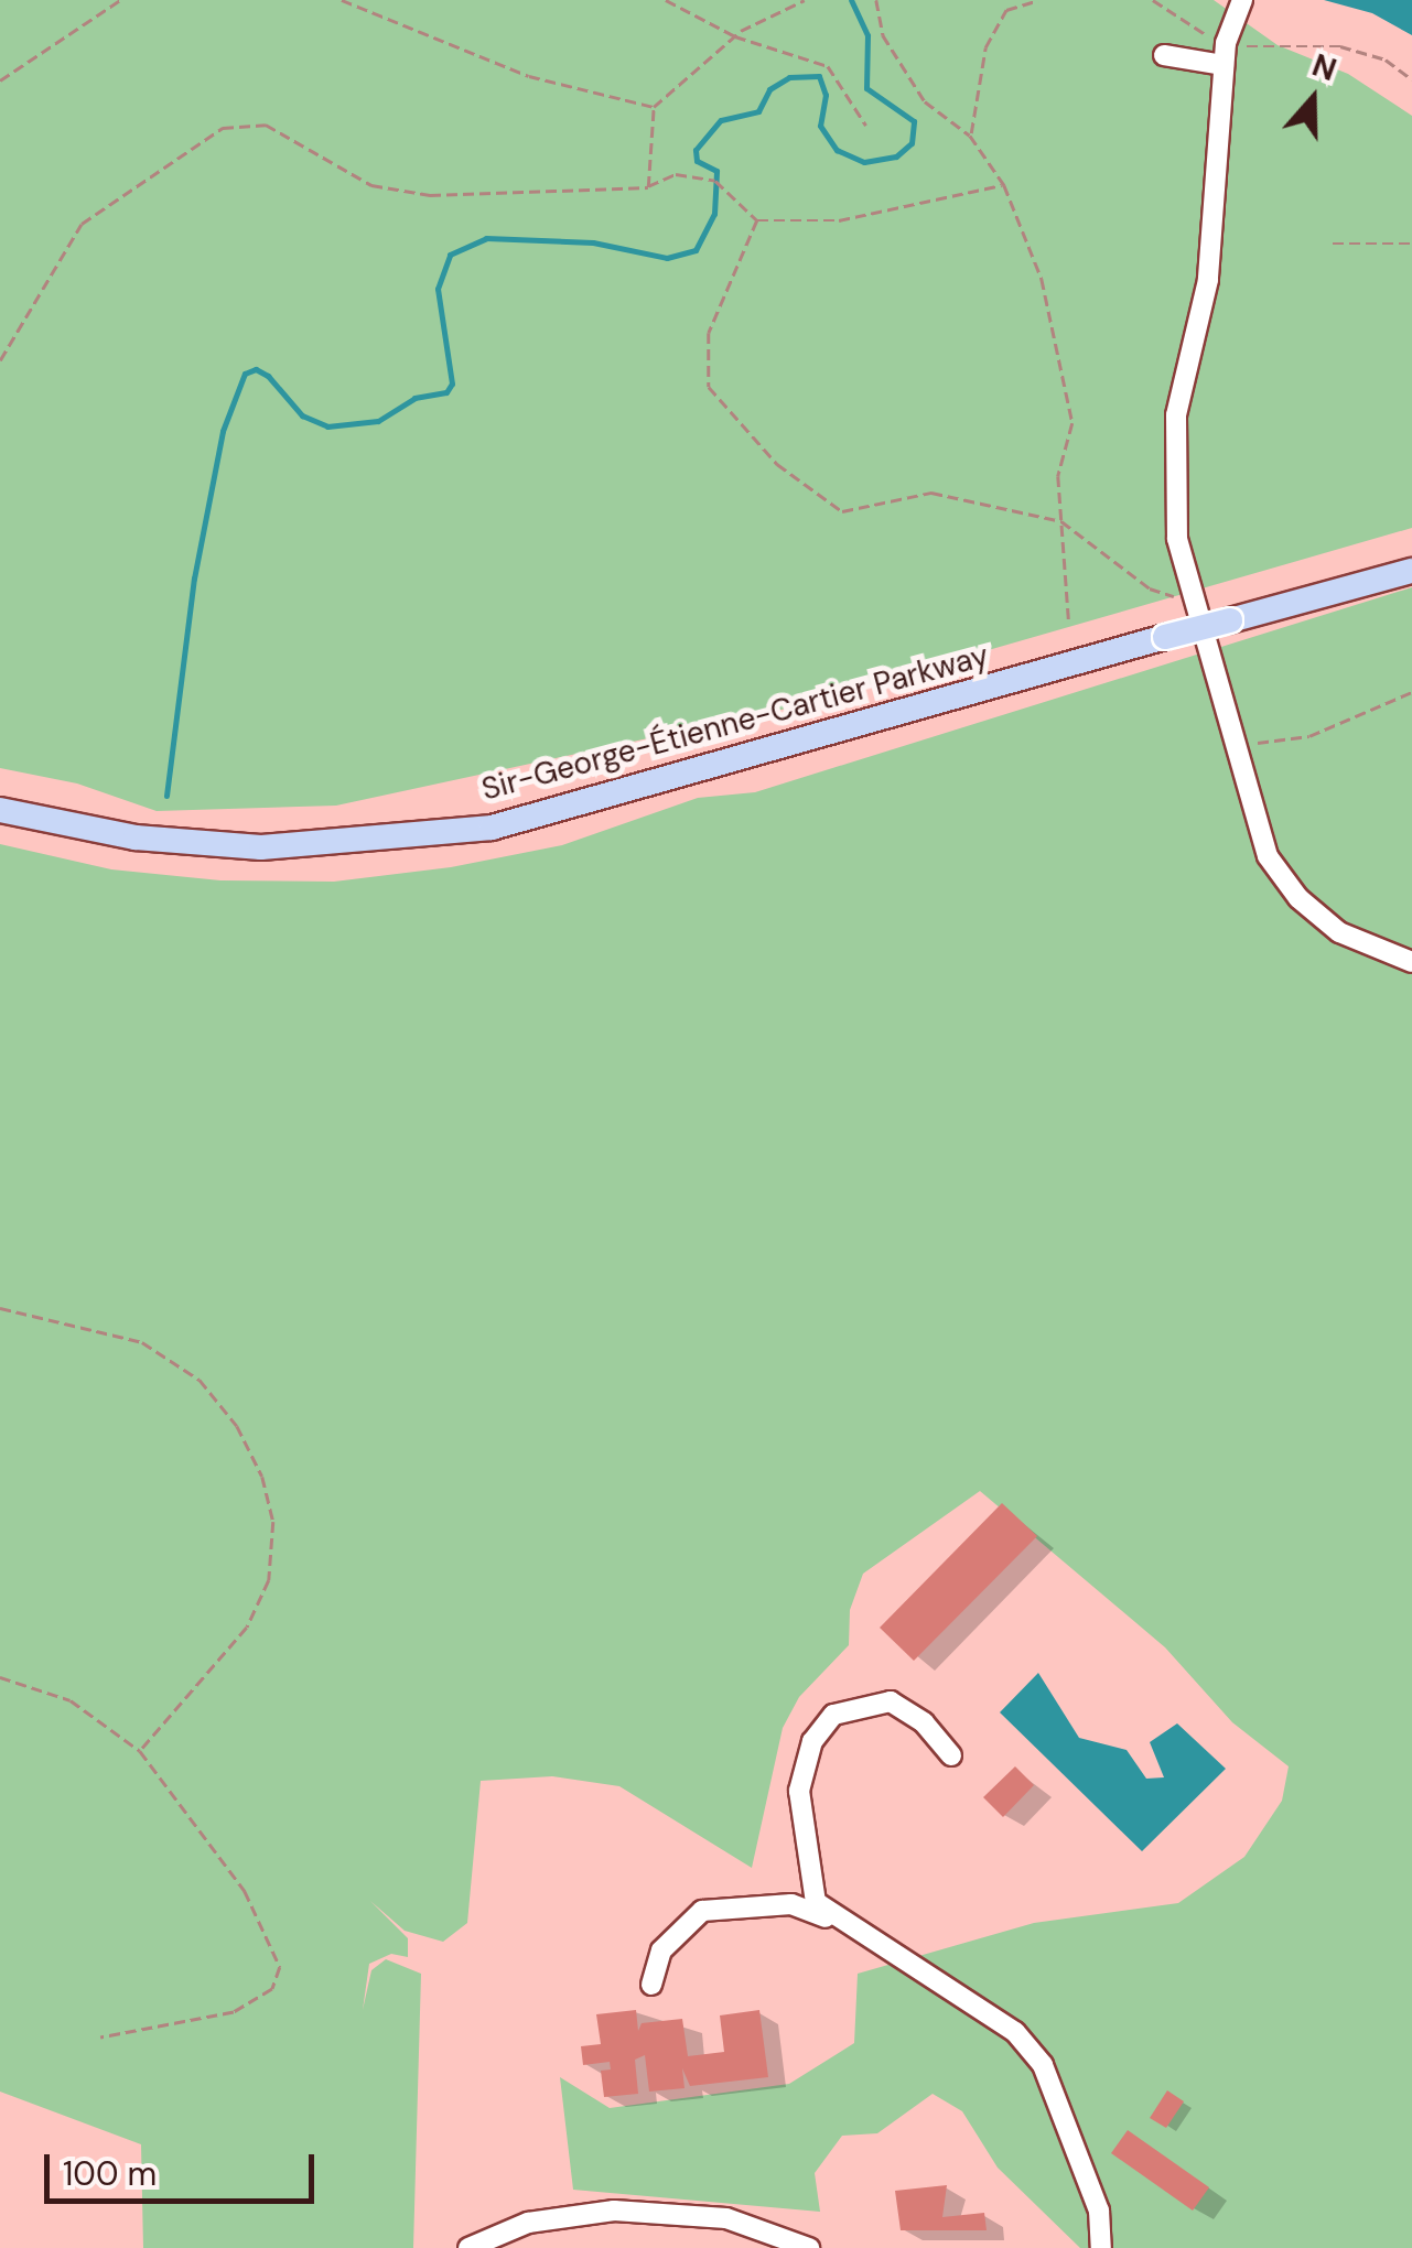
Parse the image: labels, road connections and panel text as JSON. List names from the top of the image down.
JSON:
{
  "streets": {
    "main road": ["Sir-George-Étienne-Cartier Parkway"]
  },
  "scale_bar": "100 m",
  "north": "top"
}
